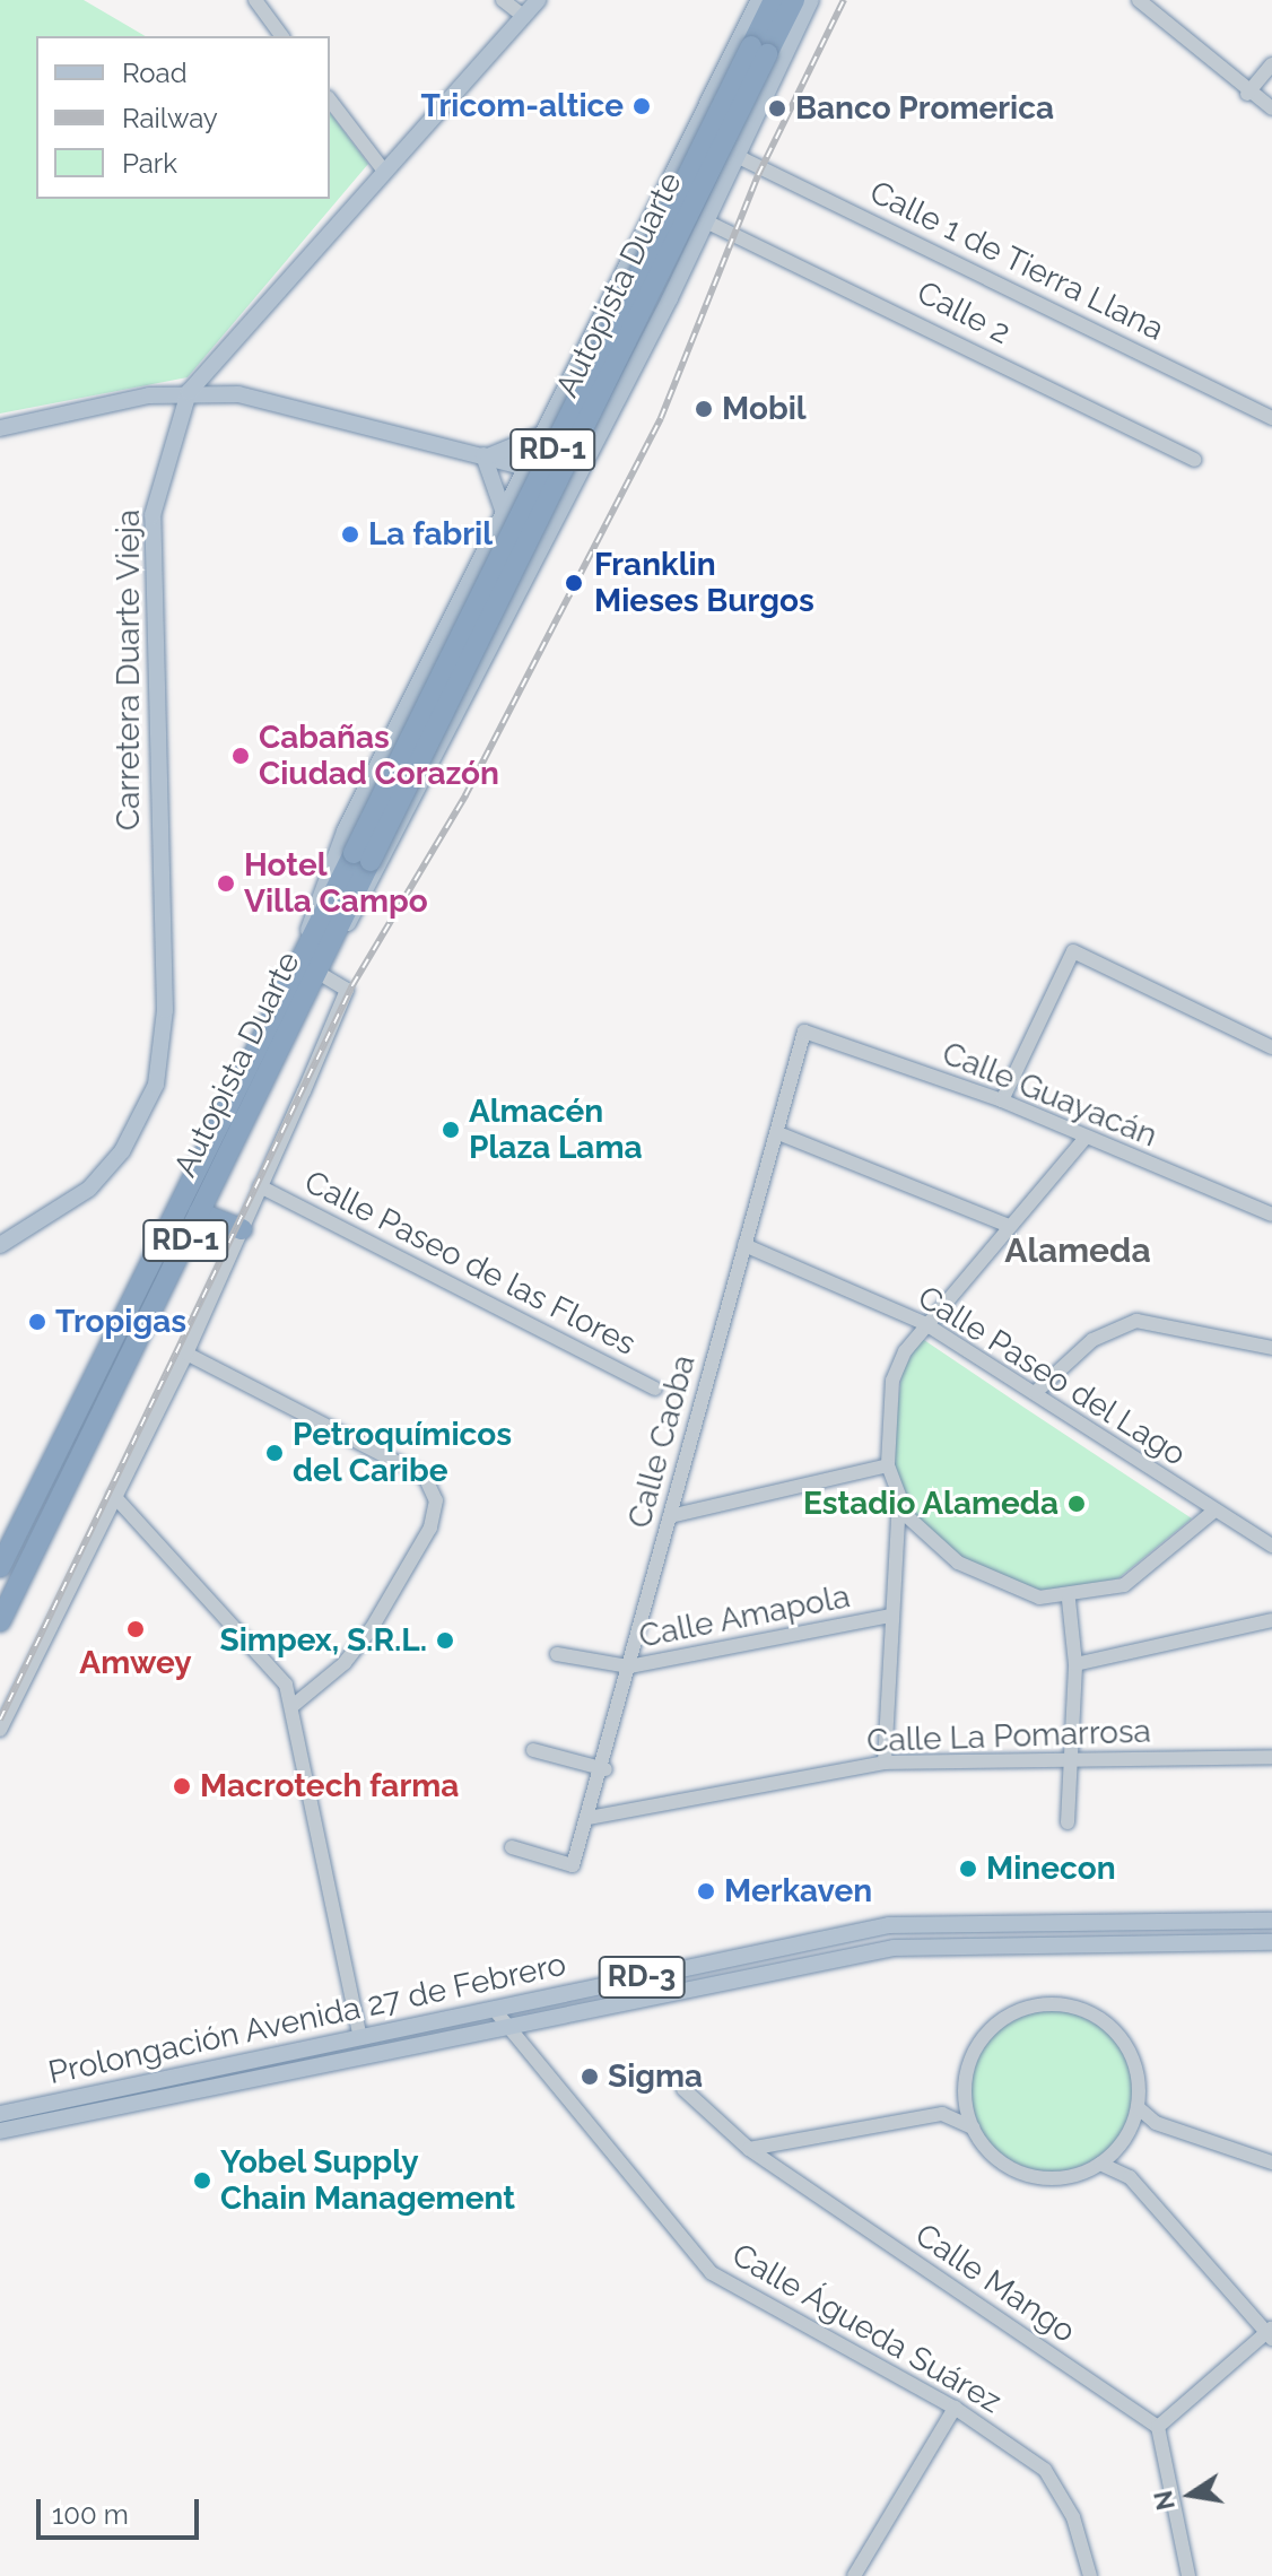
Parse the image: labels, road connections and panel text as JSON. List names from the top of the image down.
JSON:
{
  "streets": {
    "highway": ["Autopista Duarte", "RD-1"],
    "main road": ["Carretera Duarte Vieja", "RD-3", "Prolongación Avenida 27 de Febrero"],
    "street": [
      "Calle 1 de Tierra Llana",
      "Calle 2",
      "Calle Guayacán",
      "Calle Paseo de las Flores",
      "Calle Paseo del Lago",
      "Calle Caoba",
      "Calle Amapola",
      "Calle La Pomarrosa",
      "Calle Mango",
      "Calle Águeda Suárez"
    ]
  },
  "crossings": [
    ["Autopista Duarte", "RD-1"],
    ["Calle Guayacán", "Calle Caoba"],
    ["Calle Paseo del Lago", "Calle Caoba"],
    ["Calle Caoba", "Calle Amapola"],
    ["Calle Caoba", "Calle La Pomarrosa"],
    ["Prolongación Avenida 27 de Febrero", "Calle Águeda Suárez"]
  ],
  "districts": ["Alameda"],
  "places": [
    "Tricom-altice",
    "Banco Promerica",
    "Mobil",
    "La fabril",
    "Franklin Mieses Burgos",
    "Cabañas Ciudad Corazón",
    "Hotel Villa Campo",
    "Almacén Plaza Lama",
    "Tropigas",
    "Petroquímicos del Caribe",
    "Estadio Alameda",
    "Amwey",
    "Simpex, S.R.L.",
    "Macrotech farma",
    "Minecon",
    "Merkaven",
    "Sigma",
    "Yobel Supply Chain Management"
  ],
  "legend": ["Road", "Railway", "Park"],
  "scale_bar": "100 m",
  "north": "left"
}
